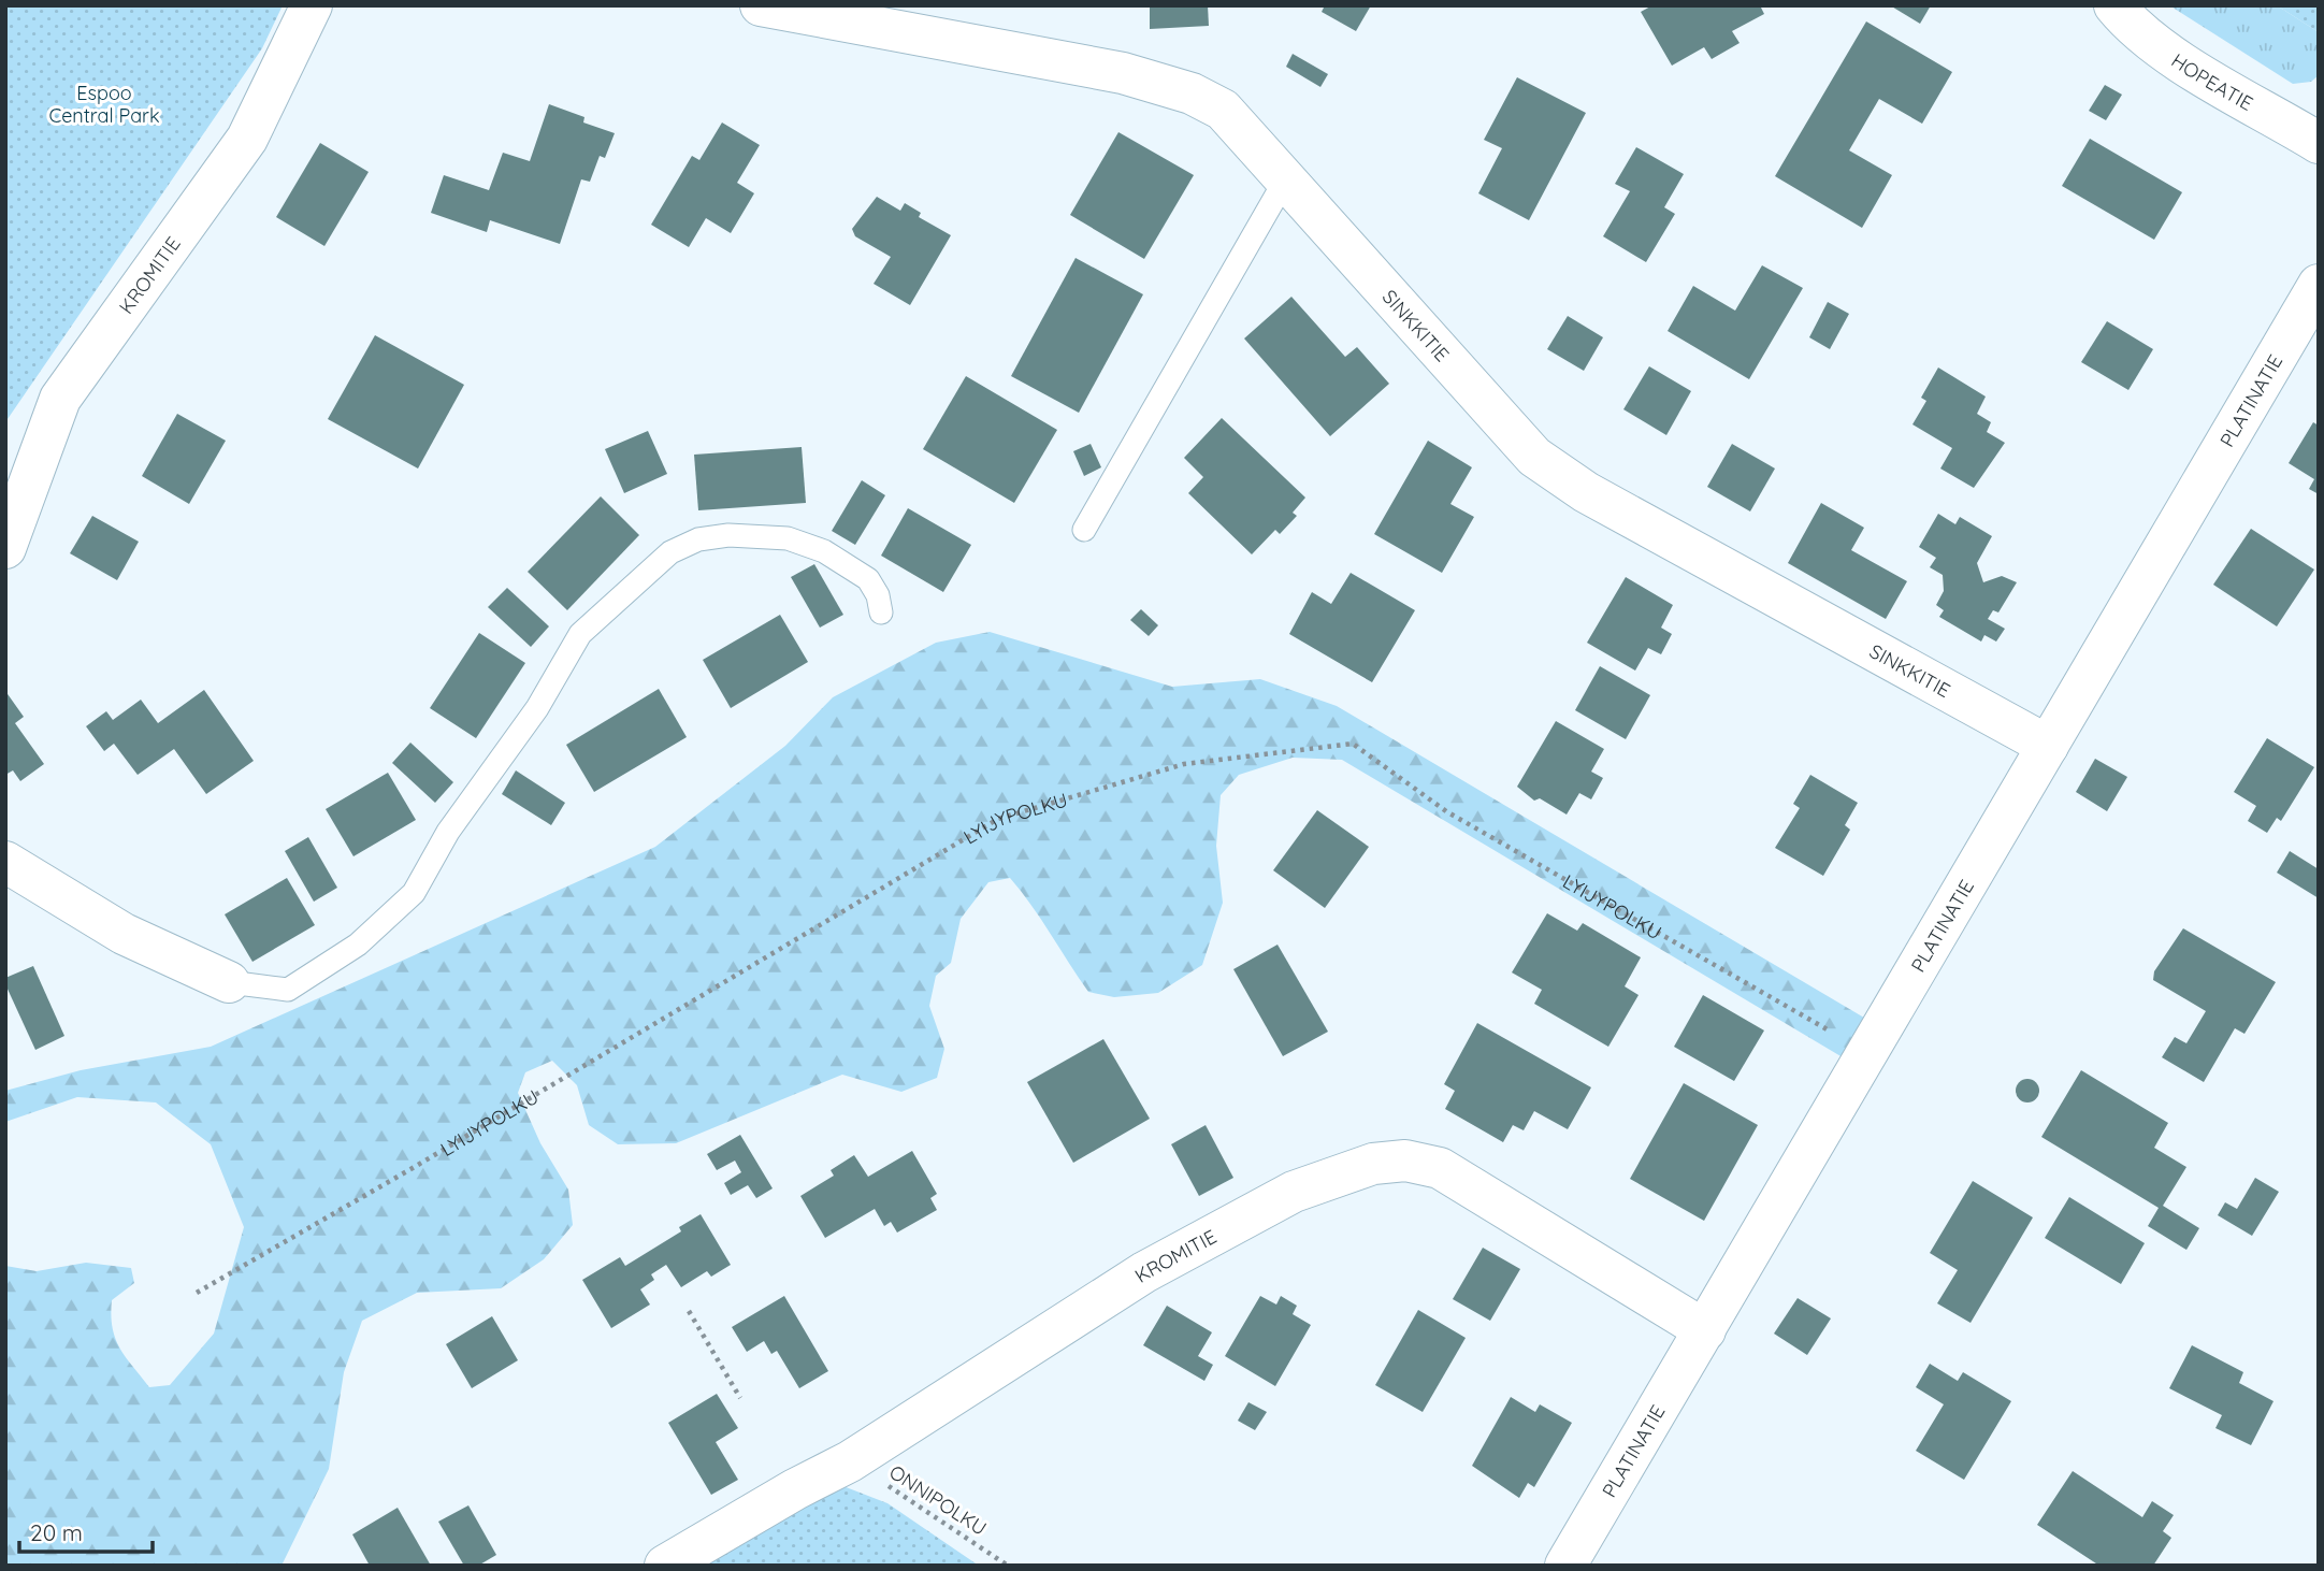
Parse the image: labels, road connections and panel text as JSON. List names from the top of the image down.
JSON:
{
  "streets": {
    "street": [
      "HOPEATIE",
      "KROMITIE",
      "SINKKITIE",
      "PLATINATIE"
    ],
    "path": ["LYIJYPOLKU", "ONNIPOLKU"]
  },
  "crossings": [
    ["KROMITIE", "PLATINATIE"],
    ["KROMITIE", "ONNIPOLKU"],
    ["SINKKITIE", "PLATINATIE"],
    ["PLATINATIE", "LYIJYPOLKU"]
  ],
  "parks": ["Espoo Central Park"],
  "scale_bar": "20 m"
}
